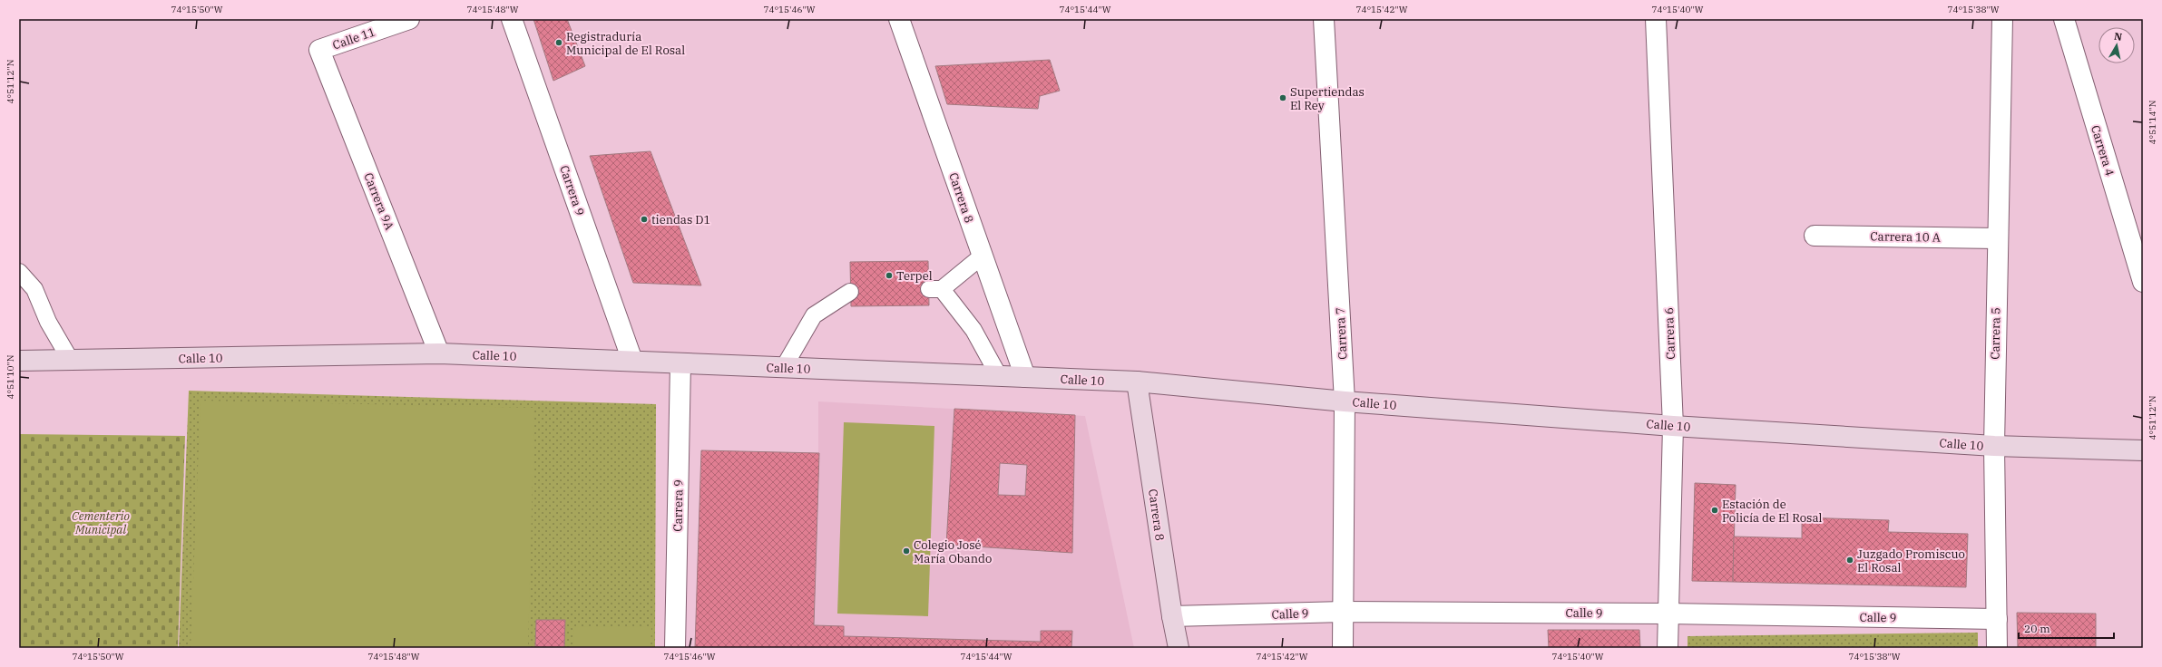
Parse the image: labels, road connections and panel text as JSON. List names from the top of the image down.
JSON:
{
  "streets": {
    "street": [
      "Calle 11",
      "Carrera 4",
      "Carrera 9",
      "Carrera 8",
      "Carrera 9A",
      "Carrera 10 A",
      "Carrera 7",
      "Carrera 6",
      "Carrera 5",
      "Calle 10",
      "Calle 9"
    ]
  },
  "crossings": [
    ["Calle 11", "Carrera 9A"],
    ["Carrera 9", "Calle 10"],
    ["Carrera 8", "Calle 10"],
    ["Carrera 8", "Calle 9"],
    ["Carrera 9A", "Calle 10"],
    ["Carrera 10 A", "Carrera 5"],
    ["Carrera 7", "Calle 10"],
    ["Carrera 7", "Calle 9"],
    ["Carrera 6", "Calle 10"],
    ["Carrera 6", "Calle 9"],
    ["Carrera 5", "Calle 10"],
    ["Carrera 5", "Calle 9"]
  ],
  "parks": ["Cementerio Municipal"],
  "places": [
    "Registraduría Municipal de El Rosal",
    "Supertiendas El Rey",
    "tiendas D1",
    "Terpel",
    "Estación de Policía de El Rosal",
    "Colegio José María Obando",
    "Juzgado Promiscuo El Rosal"
  ],
  "scale_bar": "20 m",
  "north": "top",
  "coordinates": [
    "74°15'50\"W",
    "74°15'48\"W",
    "74°15'46\"W",
    "74°15'44\"W",
    "74°15'42\"W",
    "74°15'40\"W",
    "74°15'38\"W",
    "4°51'12\"N",
    "4°51'14\"N",
    "4°51'10\"N"
  ]
}
